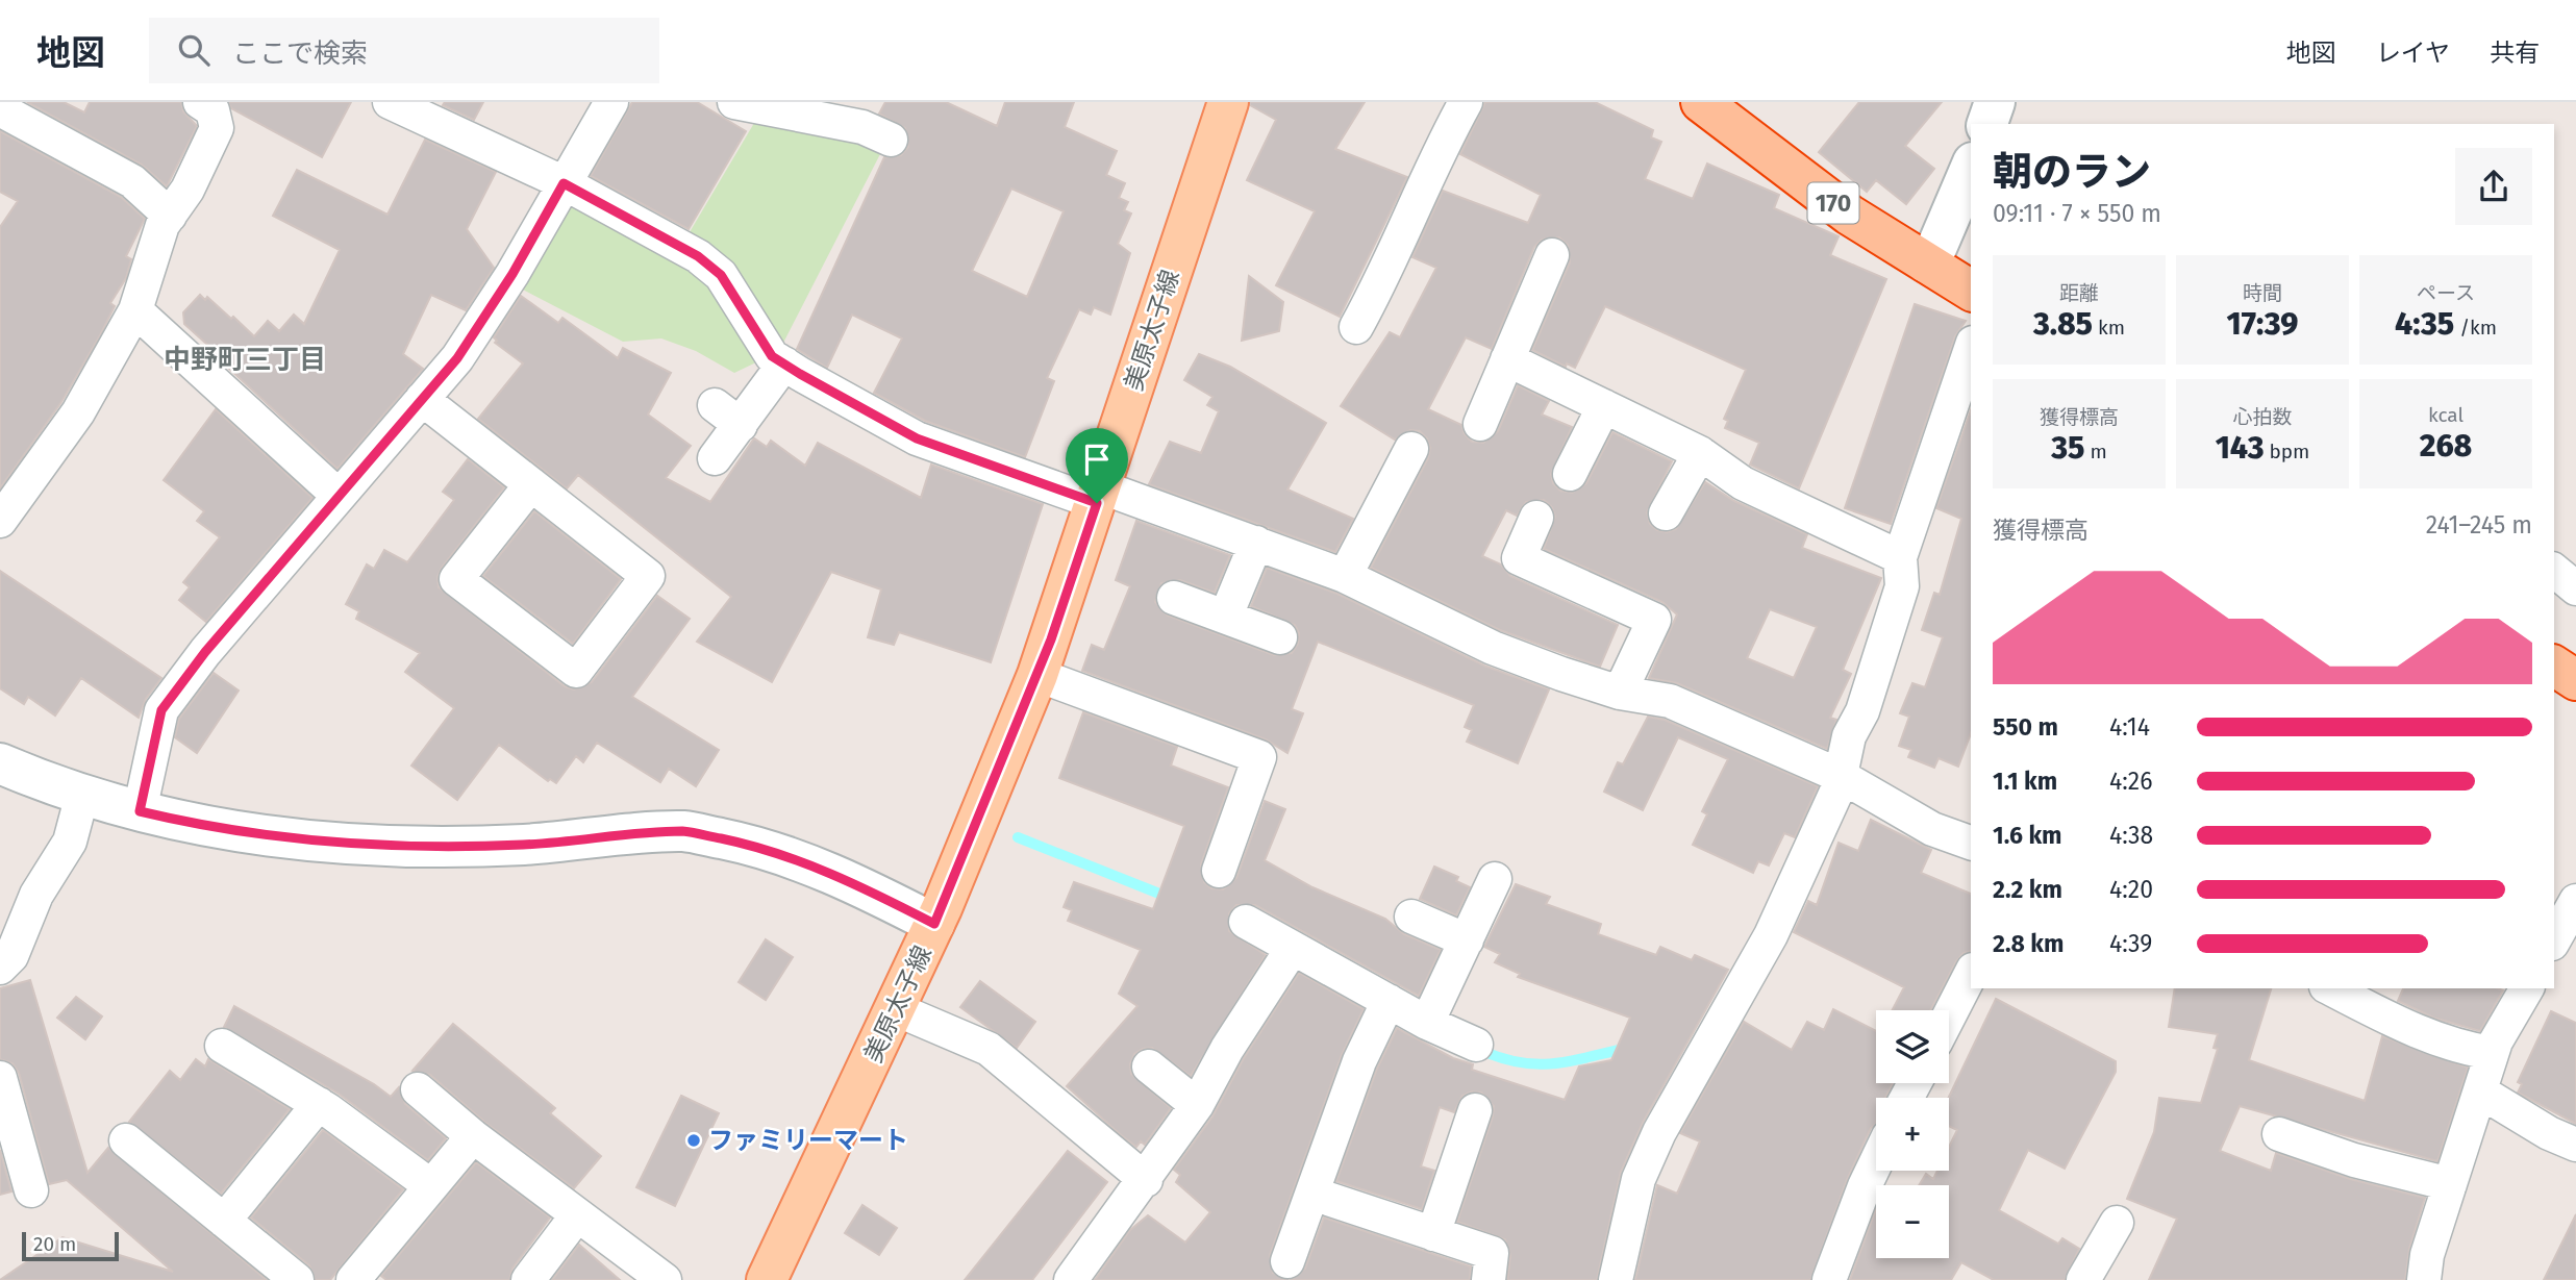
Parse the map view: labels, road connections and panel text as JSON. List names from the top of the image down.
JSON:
{
  "streets": {
    "highway": ["170"],
    "main road": ["美原太子線"]
  },
  "districts": ["中野町三丁目"],
  "places": ["ファミリーマート"],
  "scale_bar": "20 m",
  "page": {
    "header": "地図",
    "search": "ここで検索",
    "nav": ["地図", "レイヤ", "共有"],
    "heading": ["朝のラン", "09:11 · 7 × 550 m"],
    "stats": [
      ["距離", "3.85 km"],
      ["時間", "17:39"],
      ["ペース", "4:35 /km"],
      ["獲得標高", "35 m"],
      ["心拍数", "143 bpm"],
      ["kcal", "268"]
    ],
    "chart": ["獲得標高", "241–245 m"],
    "list": [
      {
        "name": "550 m",
        "note": "4:14"
      },
      {
        "name": "1.1 km",
        "note": "4:26"
      },
      {
        "name": "1.6 km",
        "note": "4:38"
      },
      {
        "name": "2.2 km",
        "note": "4:20"
      },
      {
        "name": "2.8 km",
        "note": "4:39"
      }
    ],
    "map_buttons": ["+", "−"],
    "scale": "20 m"
  }
}
